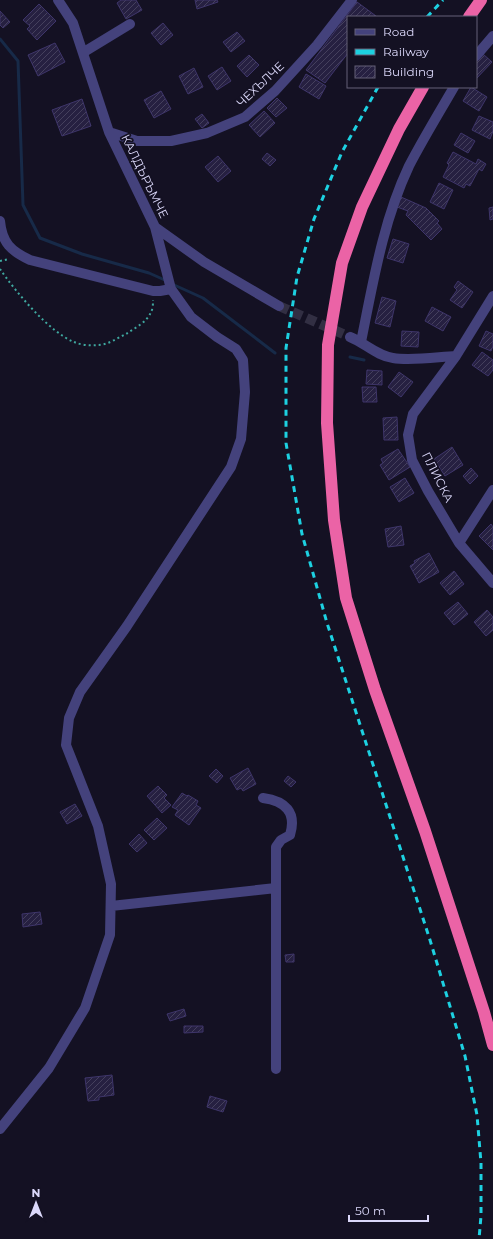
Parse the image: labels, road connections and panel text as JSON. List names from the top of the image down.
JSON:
{
  "streets": {
    "street": ["ЧЕХЪЛЧЕ", "КАЛДЪРЪМЧЕ", "ПЛИСКА"]
  },
  "crossings": [
    ["ЧЕХЪЛЧЕ", "КАЛДЪРЪМЧЕ"]
  ],
  "legend": ["Road", "Railway", "Building"],
  "scale_bar": "50 m",
  "north": "top"
}
